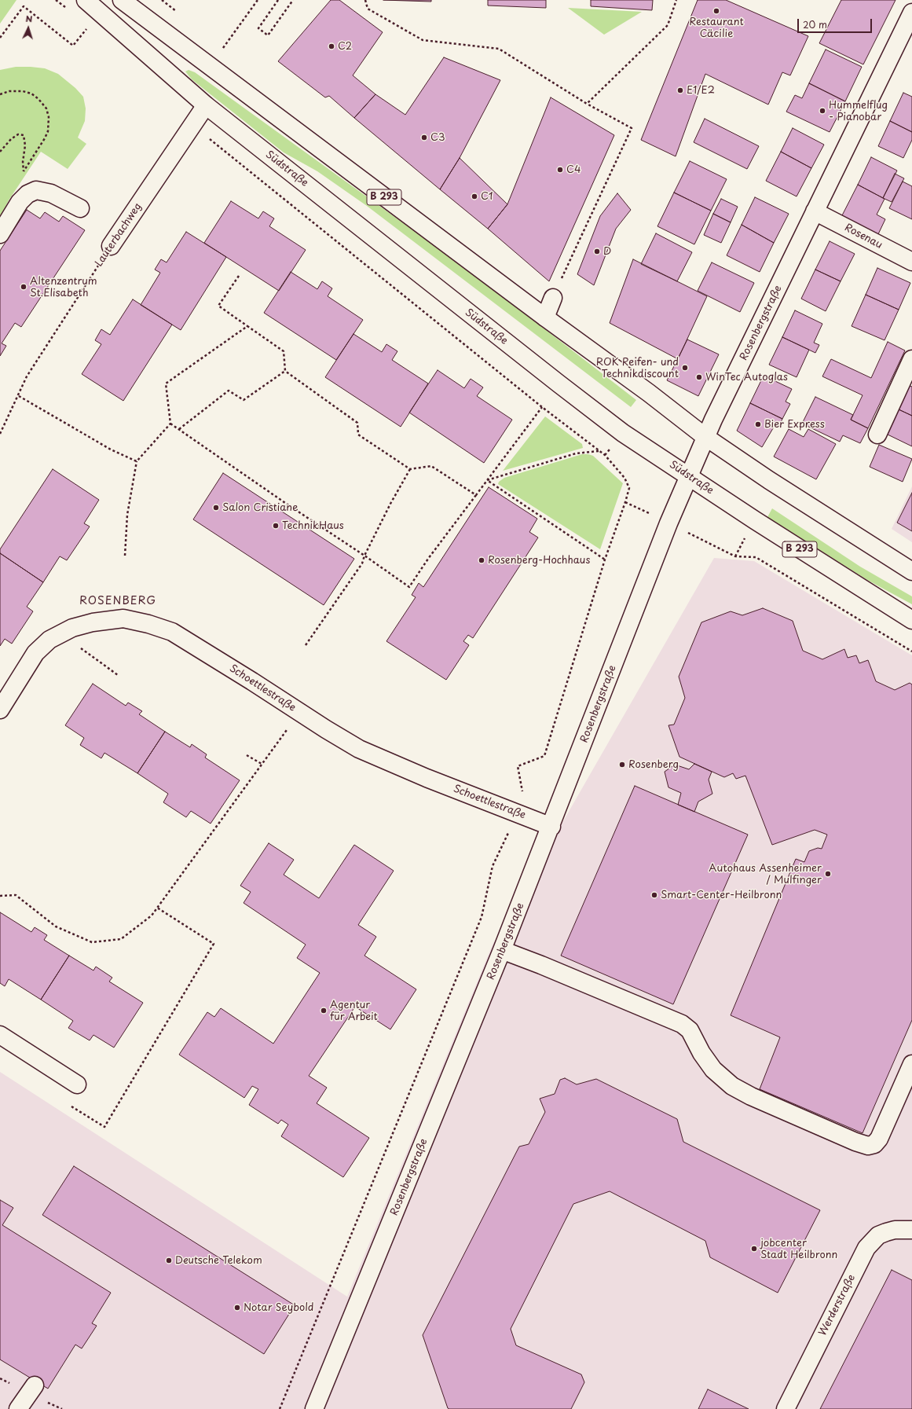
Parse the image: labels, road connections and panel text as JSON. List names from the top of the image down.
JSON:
{
  "streets": {
    "street": [
      "Südstraße",
      "B 293",
      "Lauterbachweg",
      "Rosenau",
      "Rosenbergstraße",
      "Schoettlestraße",
      "Werderstraße"
    ]
  },
  "crossings": [
    ["Südstraße", "Lauterbachweg"],
    ["Südstraße", "Rosenbergstraße"],
    ["B 293", "Rosenbergstraße"],
    ["Rosenau", "Rosenbergstraße"],
    ["Rosenbergstraße", "Schoettlestraße"]
  ],
  "districts": ["ROSENBERG"],
  "places": [
    "Restaurant Cäcilie",
    "C2",
    "E1/E2",
    "Hummelflug - Pianobar",
    "C3",
    "C4",
    "C1",
    "D",
    "Altenzentrum St.Elisabeth",
    "ROK Reifen- und Technikdiscount",
    "WinTec Autoglas",
    "Bier Express",
    "Salon Cristiane",
    "TechnikHaus",
    "Rosenberg-Hochhaus",
    "Rosenberg",
    "Autohaus Assenheimer / Mulfinger",
    "Smart-Center-Heilbronn",
    "Agentur für Arbeit",
    "jobcenter Stadt Heilbronn",
    "Deutsche Telekom",
    "Notar Seybold"
  ],
  "scale_bar": "20 m",
  "north": "top"
}
